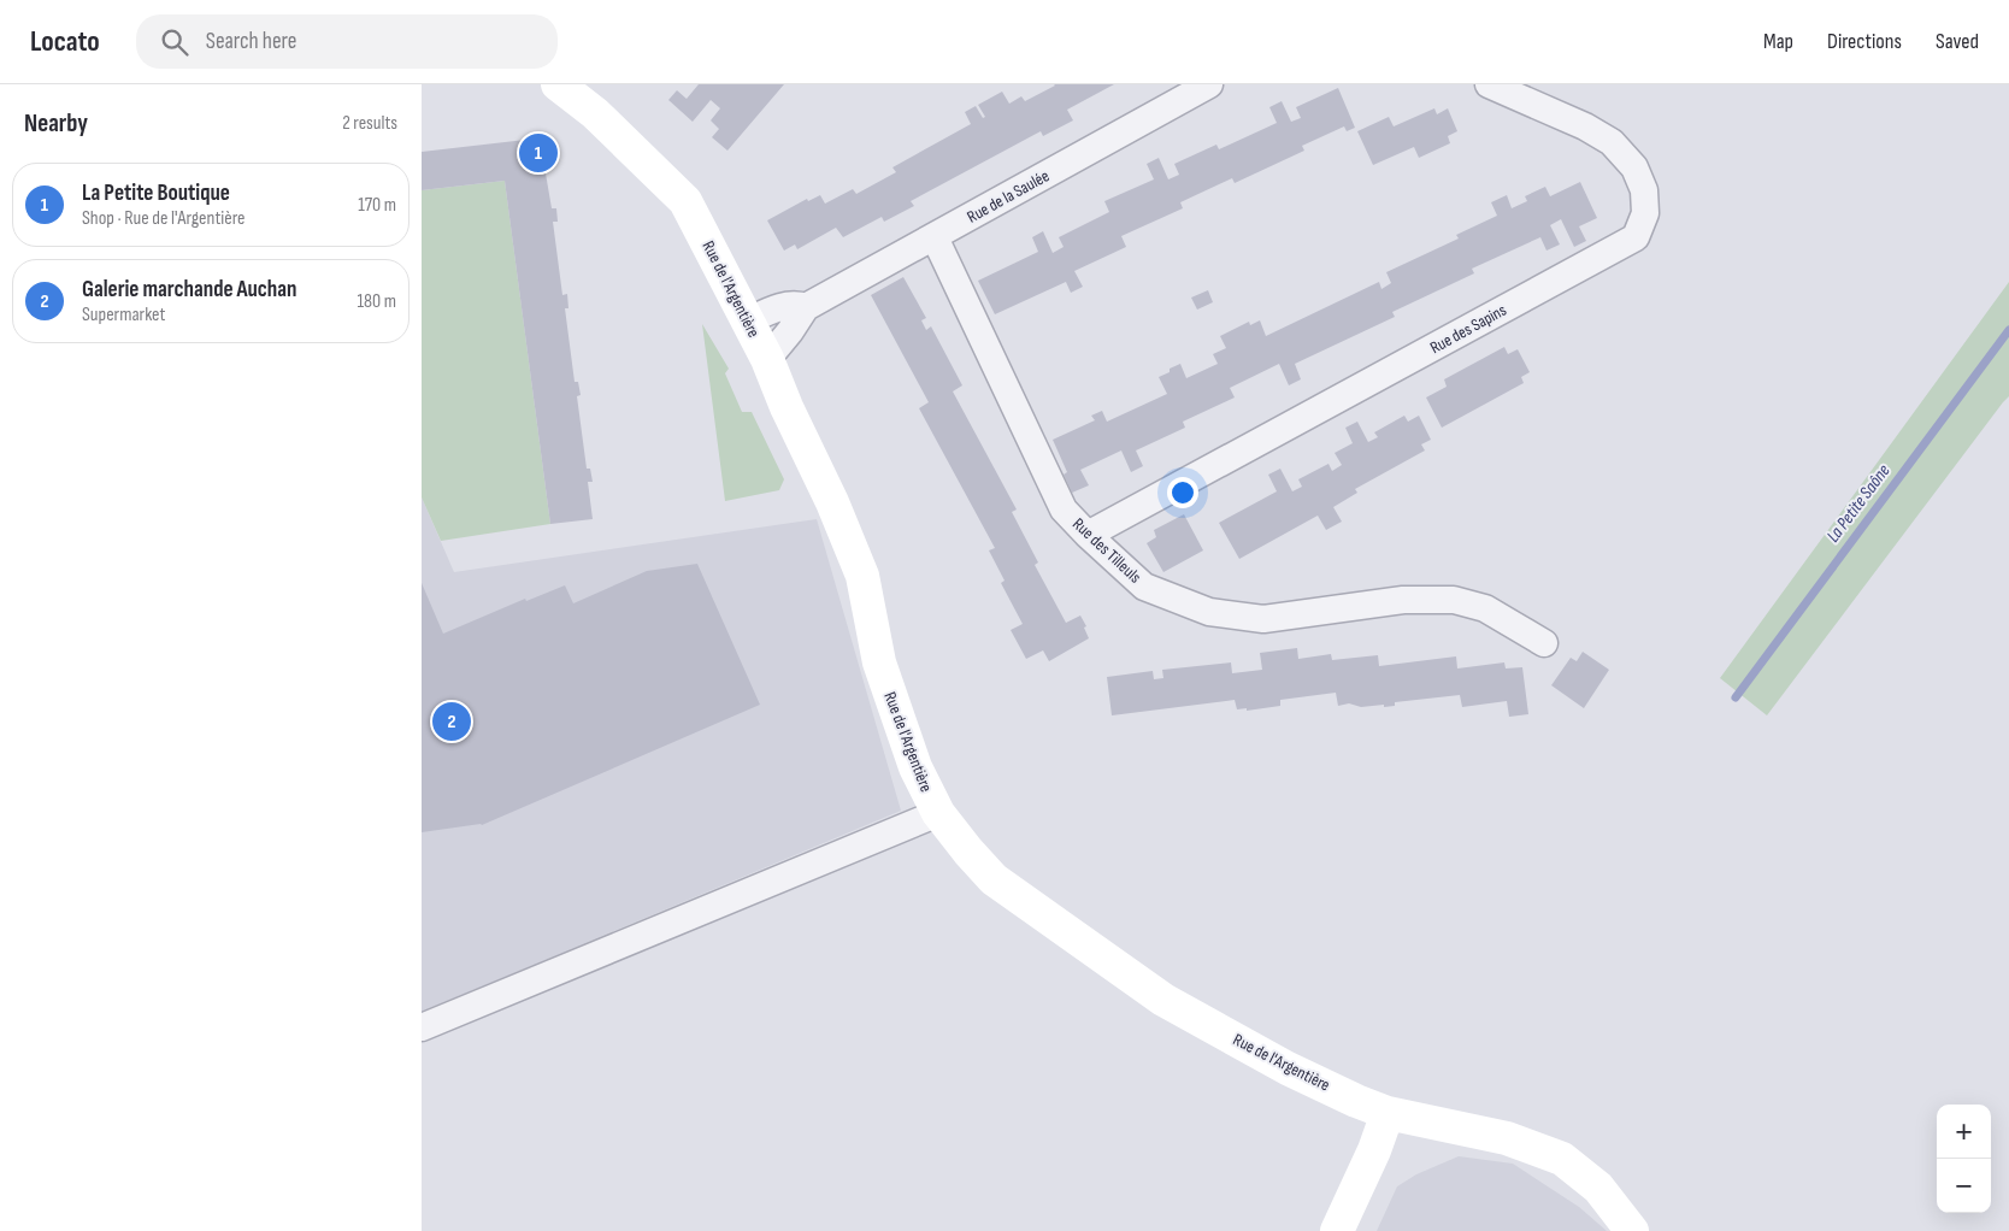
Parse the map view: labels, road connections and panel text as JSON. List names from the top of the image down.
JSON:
{
  "streets": {
    "main road": ["Rue de l'Argentière"],
    "street": ["Rue de la Saulée", "Rue des Sapins", "Rue des Tilleuls"]
  },
  "crossings": [
    ["Rue de la Saulée", "Rue de l'Argentière"],
    ["Rue de la Saulée", "Rue des Tilleuls"],
    ["Rue des Sapins", "Rue des Tilleuls"]
  ],
  "water": ["La Petite Saône"],
  "page": {
    "header": "Locato",
    "search": "Search here",
    "nav": ["Map", "Directions", "Saved"],
    "heading": ["Nearby", "2 results"],
    "pins": ["1", "2"],
    "list": [
      {
        "mark": "1",
        "name": "La Petite Boutique",
        "note": "Shop · Rue de l'Argentière",
        "value": "170 m"
      },
      {
        "mark": "2",
        "name": "Galerie marchande Auchan",
        "note": "Supermarket",
        "value": "180 m"
      }
    ],
    "map_buttons": ["+", "−"]
  }
}
